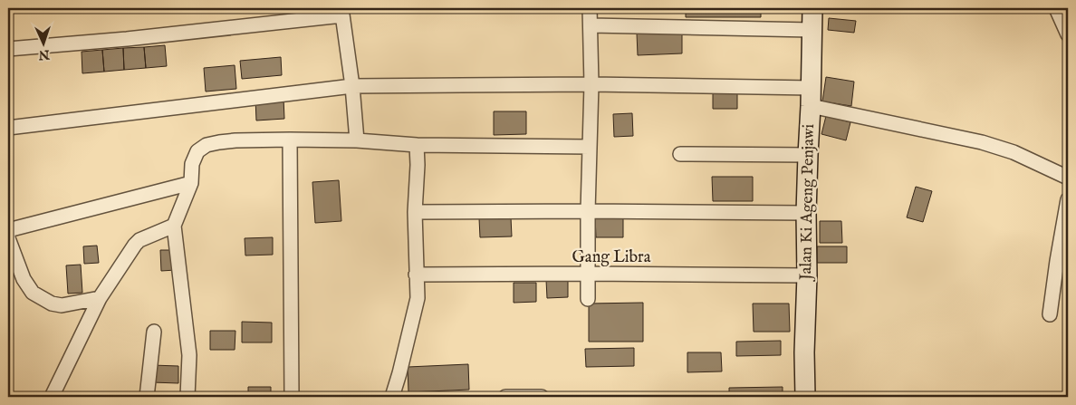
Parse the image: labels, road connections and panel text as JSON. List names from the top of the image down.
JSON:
{
  "streets": {
    "main road": ["Jalan Ki Ageng Penjawi"],
    "street": ["Gang Libra"]
  },
  "crossings": [
    ["Jalan Ki Ageng Penjawi", "Gang Libra"]
  ],
  "north": "bottom"
}
